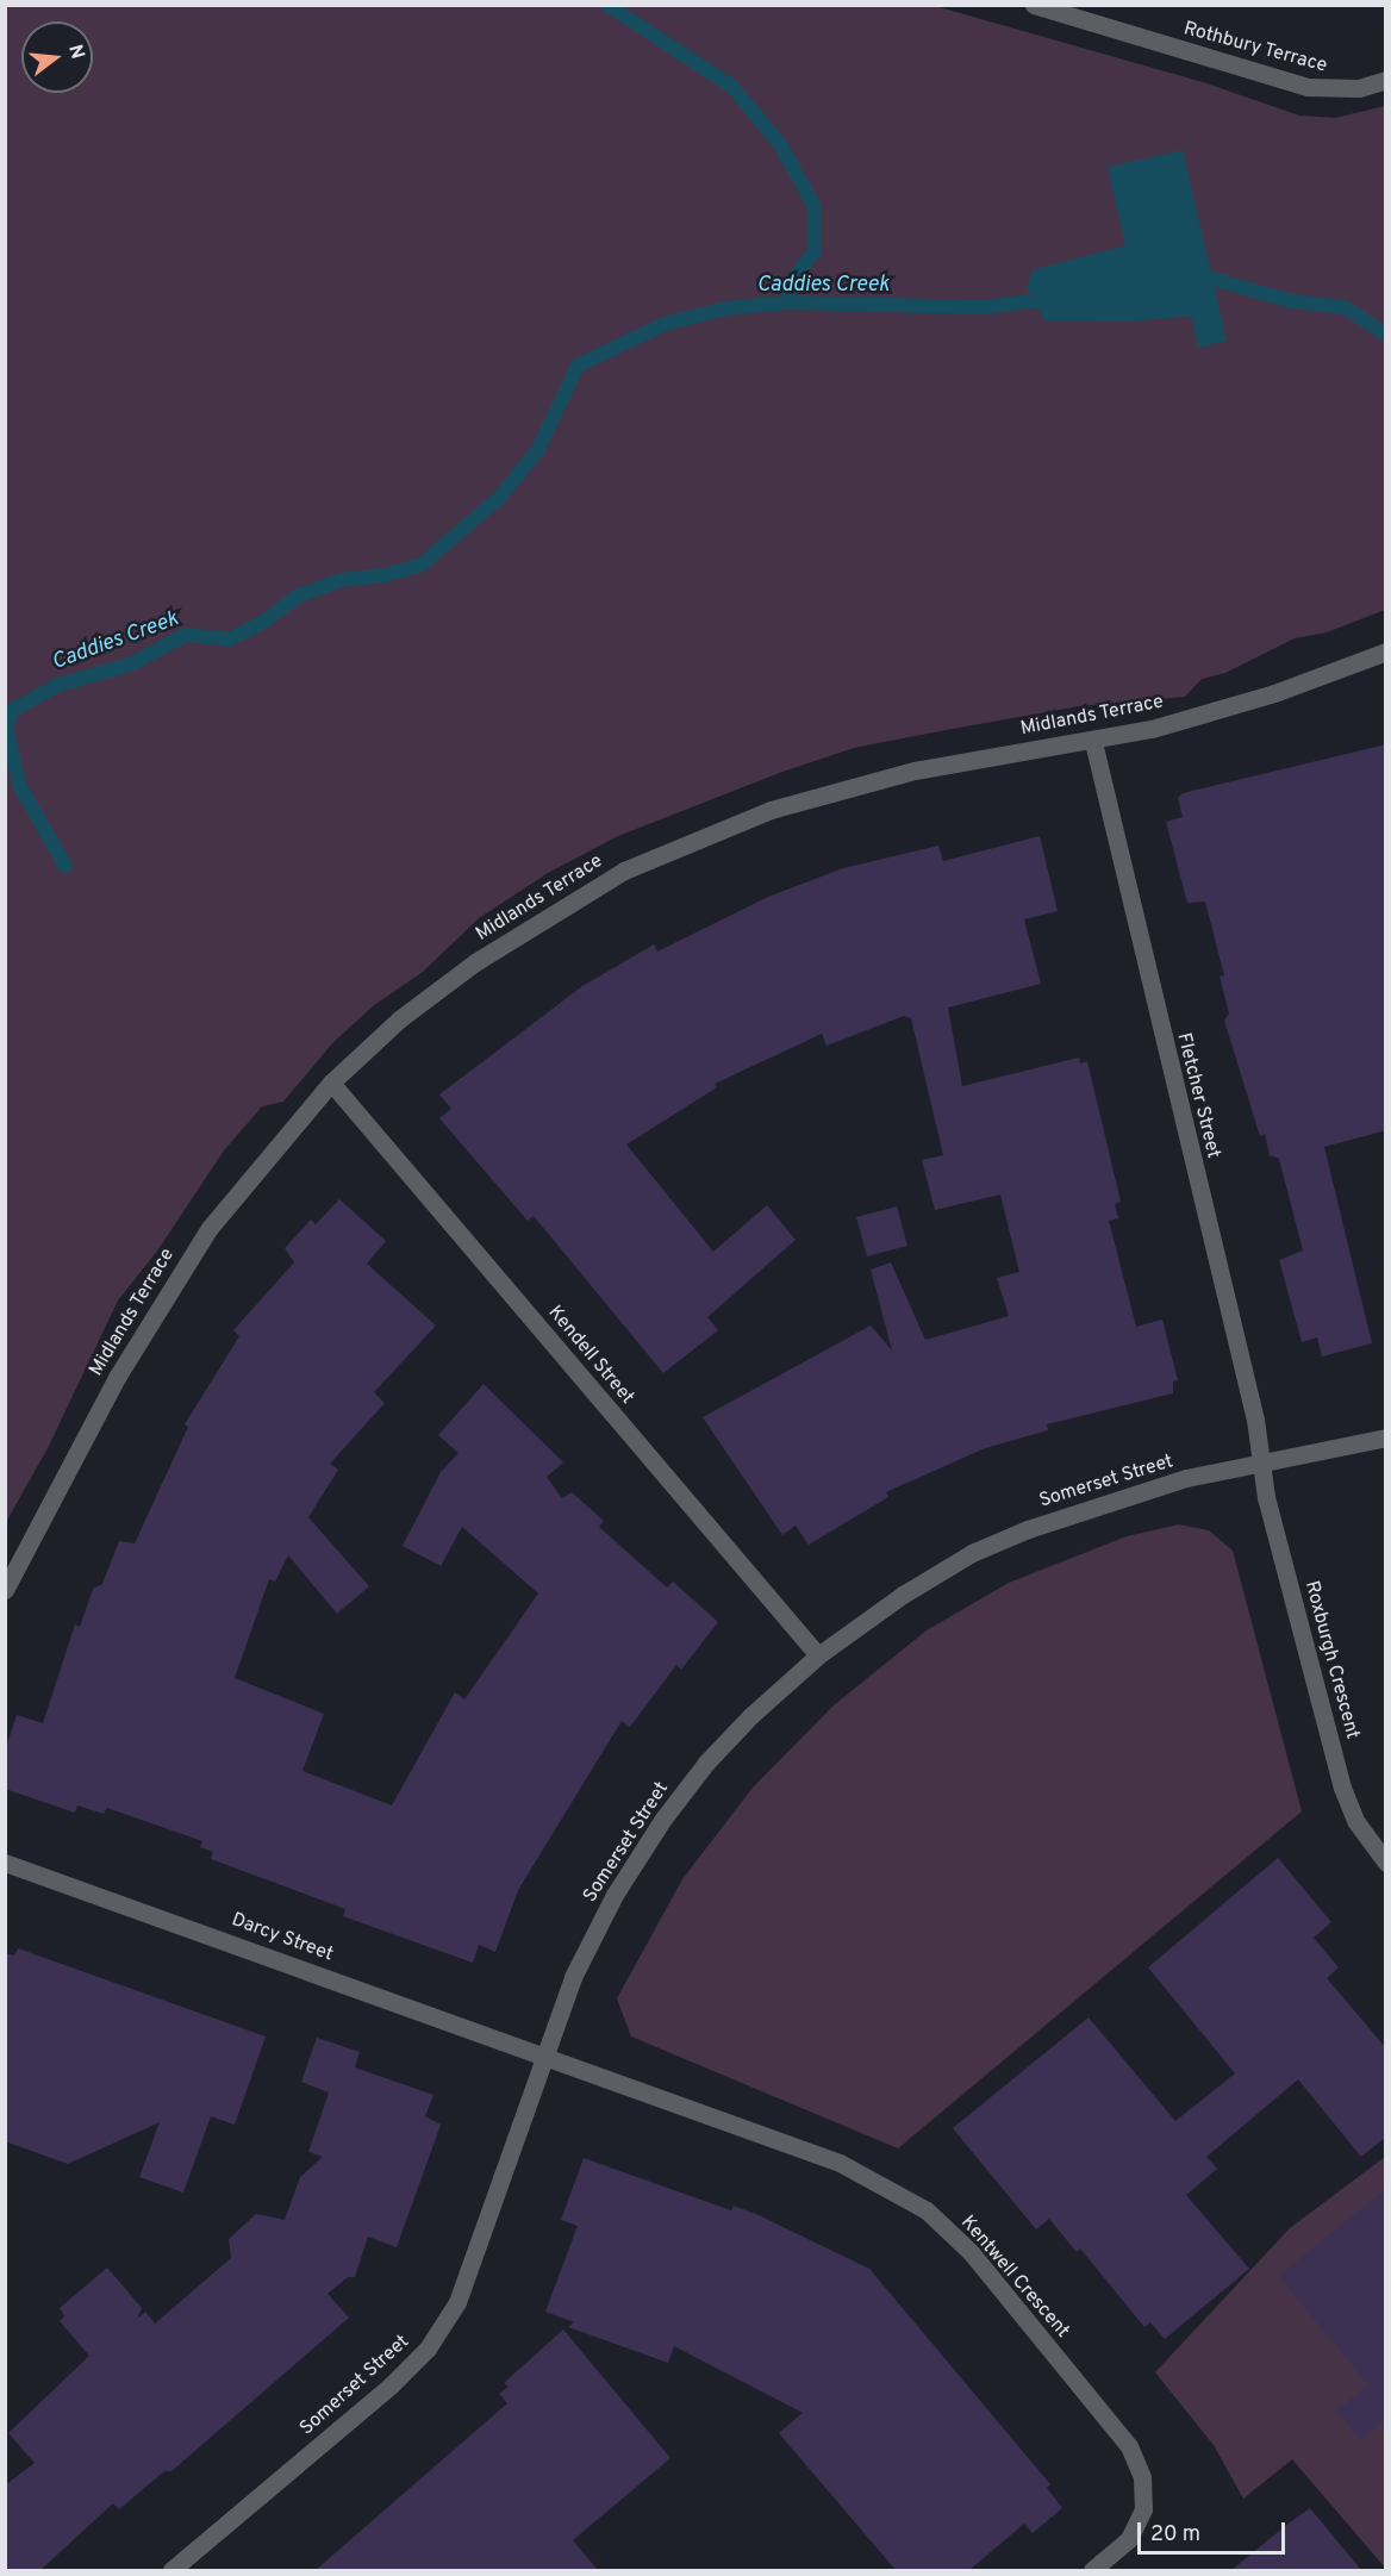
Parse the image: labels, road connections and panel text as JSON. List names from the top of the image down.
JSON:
{
  "streets": {
    "street": [
      "Rothbury Terrace",
      "Midlands Terrace",
      "Fletcher Street",
      "Kendell Street",
      "Somerset Street",
      "Roxburgh Crescent",
      "Darcy Street",
      "Kentwell Crescent"
    ]
  },
  "crossings": [
    ["Midlands Terrace", "Fletcher Street"],
    ["Midlands Terrace", "Kendell Street"],
    ["Fletcher Street", "Somerset Street"],
    ["Fletcher Street", "Roxburgh Crescent"],
    ["Kendell Street", "Somerset Street"],
    ["Somerset Street", "Roxburgh Crescent"],
    ["Somerset Street", "Darcy Street"],
    ["Somerset Street", "Kentwell Crescent"],
    ["Darcy Street", "Kentwell Crescent"]
  ],
  "water": ["Caddies Creek"],
  "scale_bar": "20 m",
  "north": "right"
}
